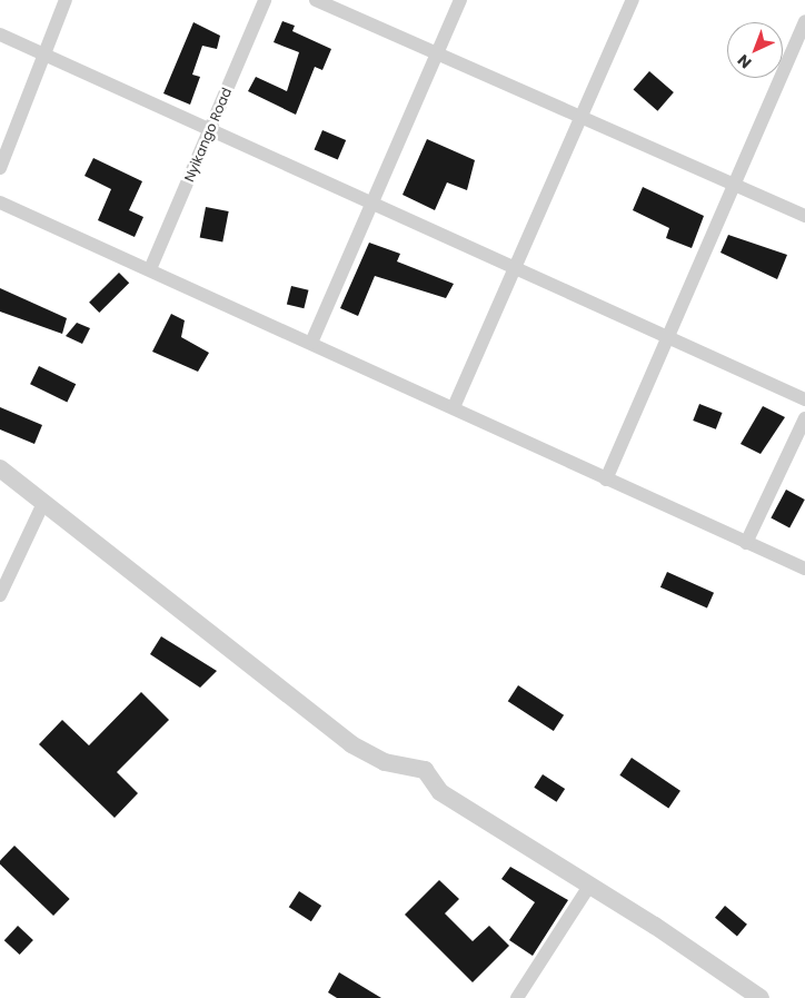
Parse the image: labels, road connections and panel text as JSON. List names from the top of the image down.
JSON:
{
  "streets": {
    "street": ["Nyikango Road"]
  },
  "north": "bottom left"
}
